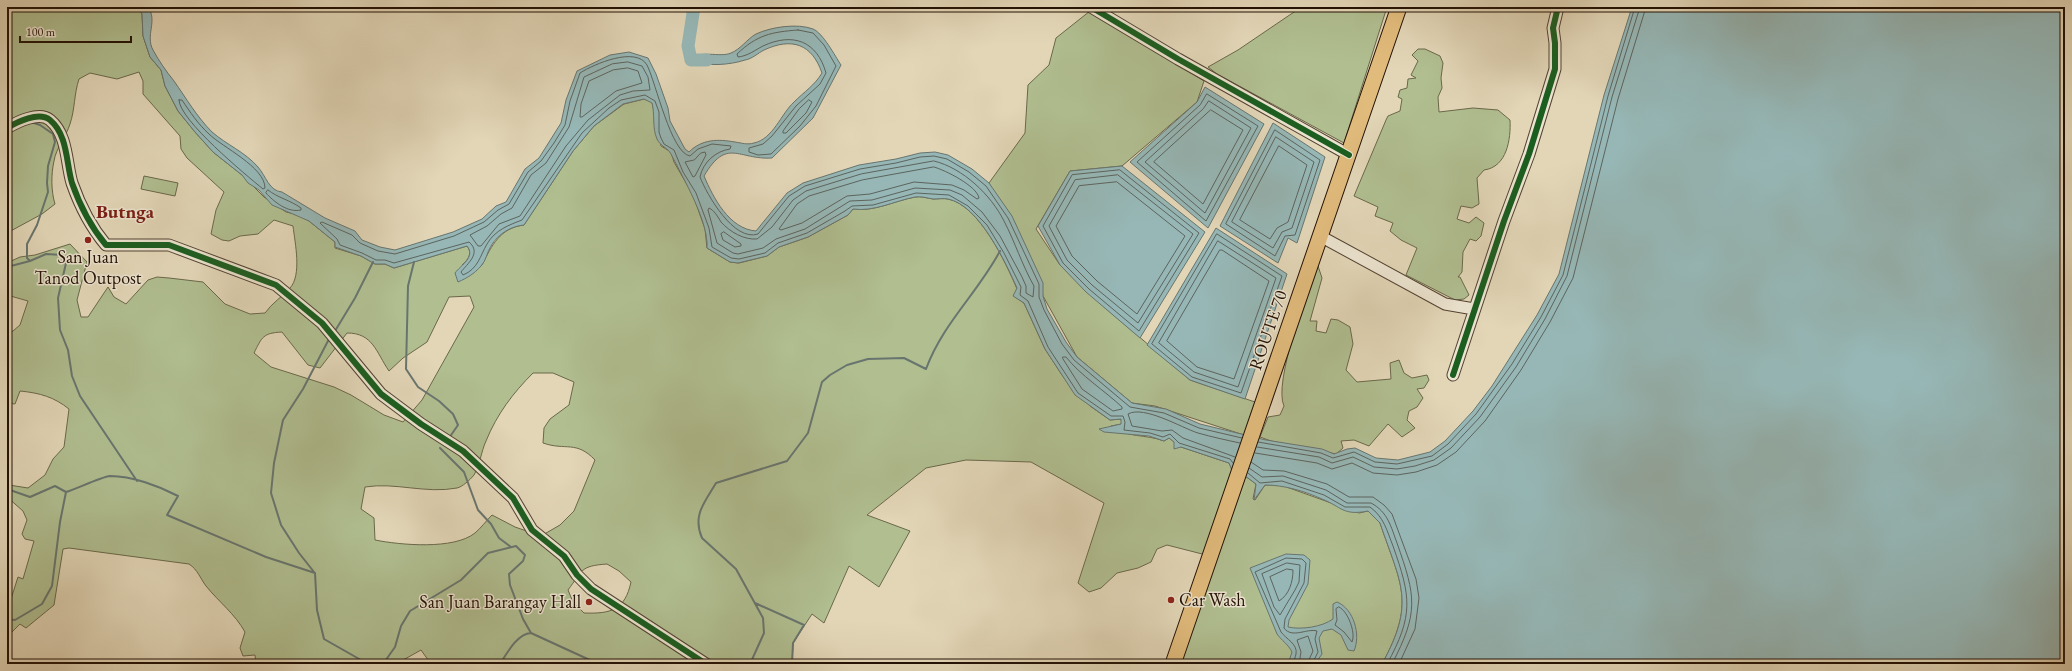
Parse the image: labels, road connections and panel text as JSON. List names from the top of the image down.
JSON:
{
  "streets": {
    "highway": ["ROUTE 70"]
  },
  "districts": ["Butnga"],
  "places": ["San Juan Tanod Outpost", "Car Wash", "San Juan Barangay Hall"],
  "scale_bar": "100 m"
}
